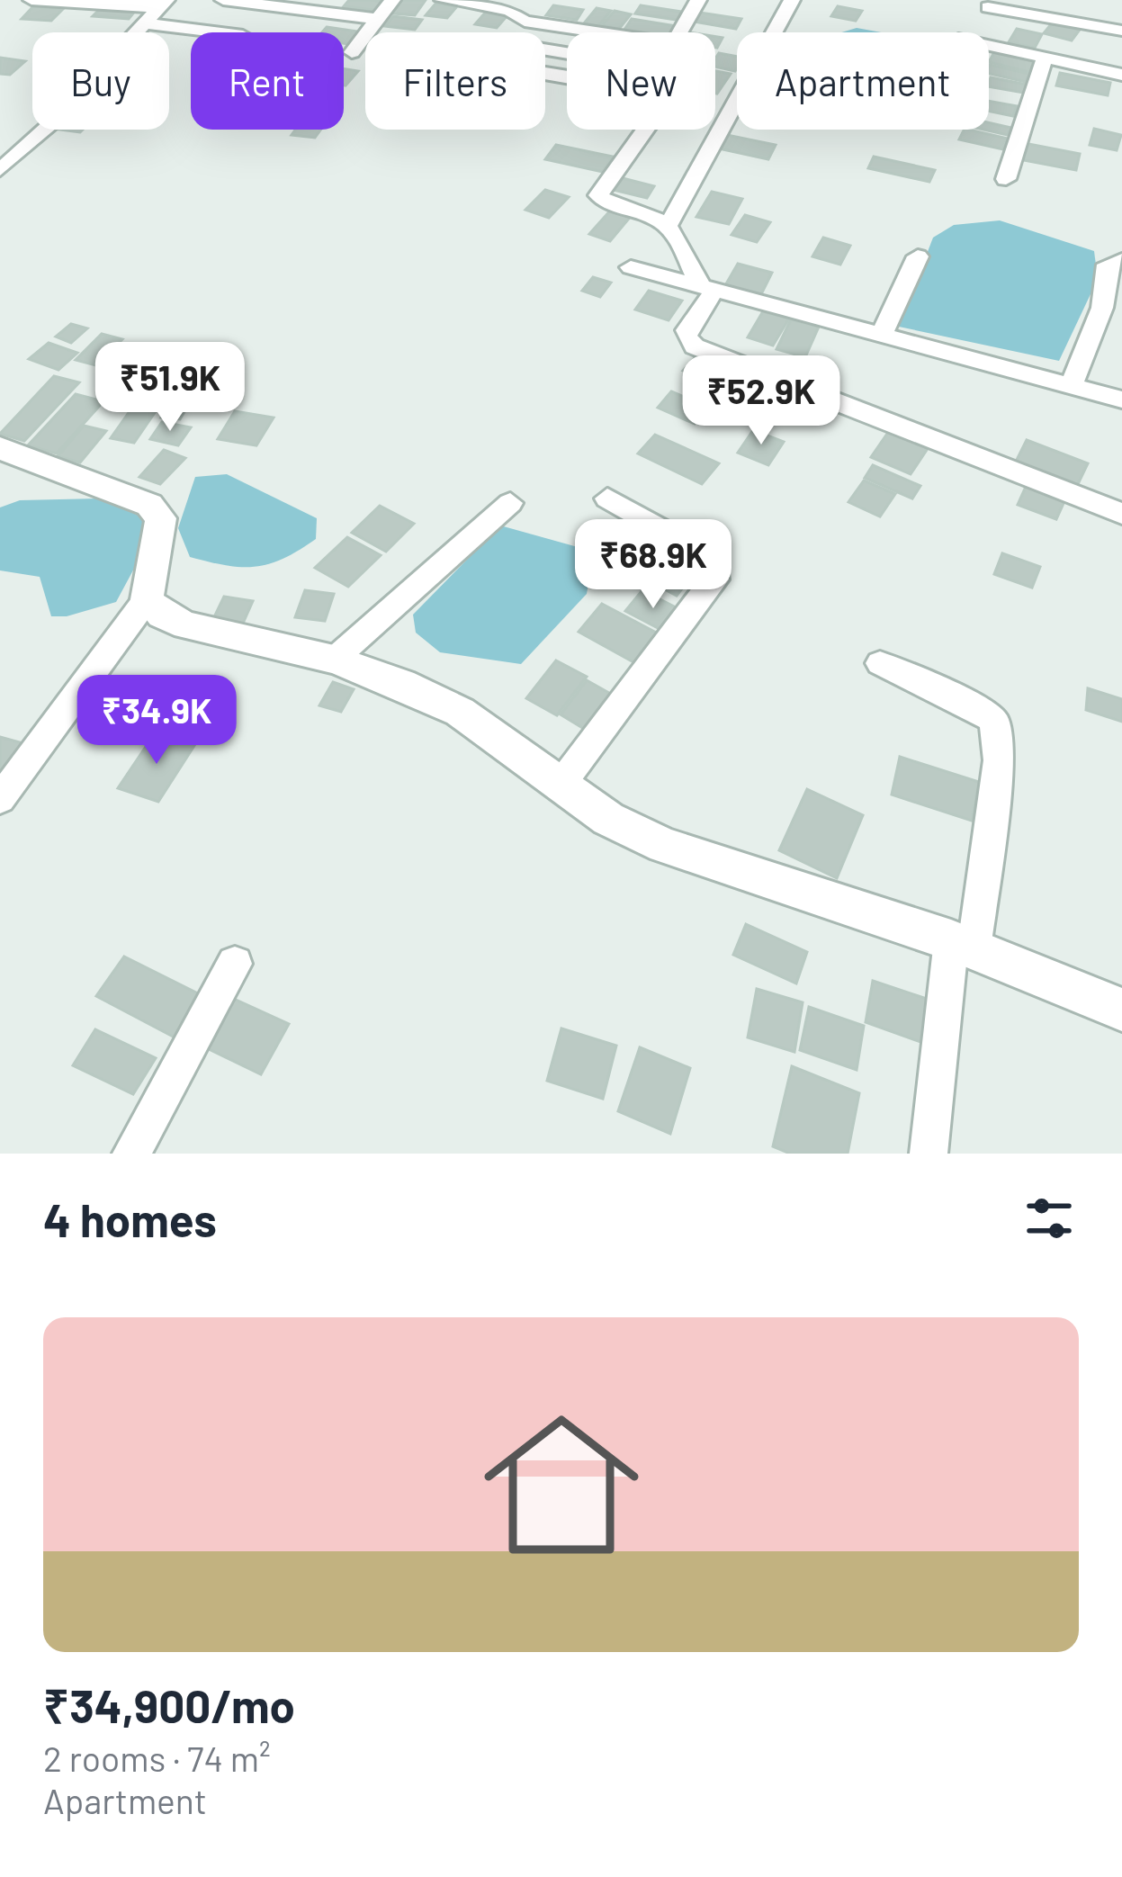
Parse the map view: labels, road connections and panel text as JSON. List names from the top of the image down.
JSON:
{
  "page": {
    "chip": [
      "Buy",
      "Rent",
      "Filters",
      "New",
      "Apartment"
    ],
    "price": [
      "₹51.9K",
      "₹52.9K",
      "₹68.9K",
      "₹34.9K"
    ],
    "heading": "4 homes",
    "list": [
      {
        "name": "₹34,900/mo",
        "note": "2 rooms · 74 m² · Apartment"
      }
    ]
  }
}
